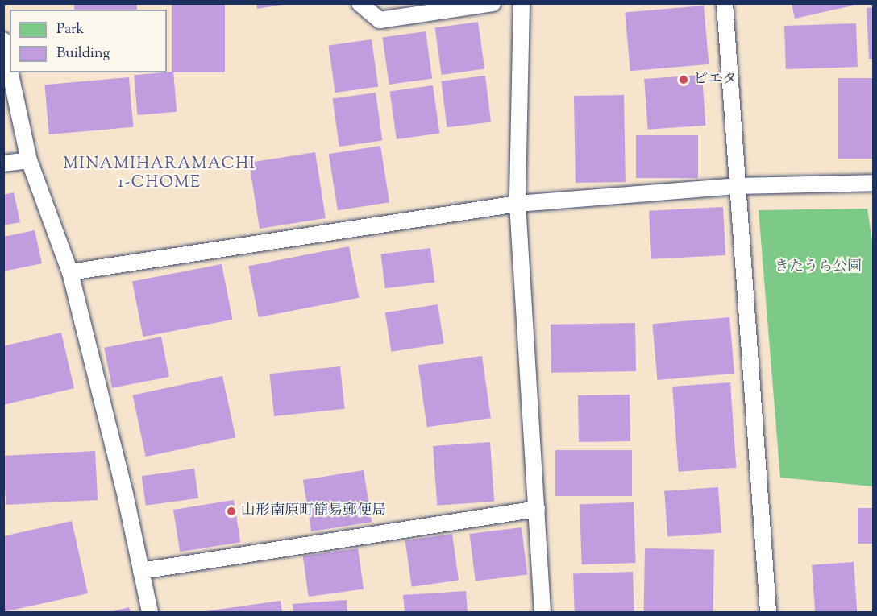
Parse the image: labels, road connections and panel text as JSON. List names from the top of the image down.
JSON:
{
  "districts": ["MINAMIHARAMACHI 1-CHOME"],
  "parks": ["きたうら公園"],
  "places": ["ピエタ", "山形南原町簡易郵便局"],
  "legend": ["Park", "Building"]
}
